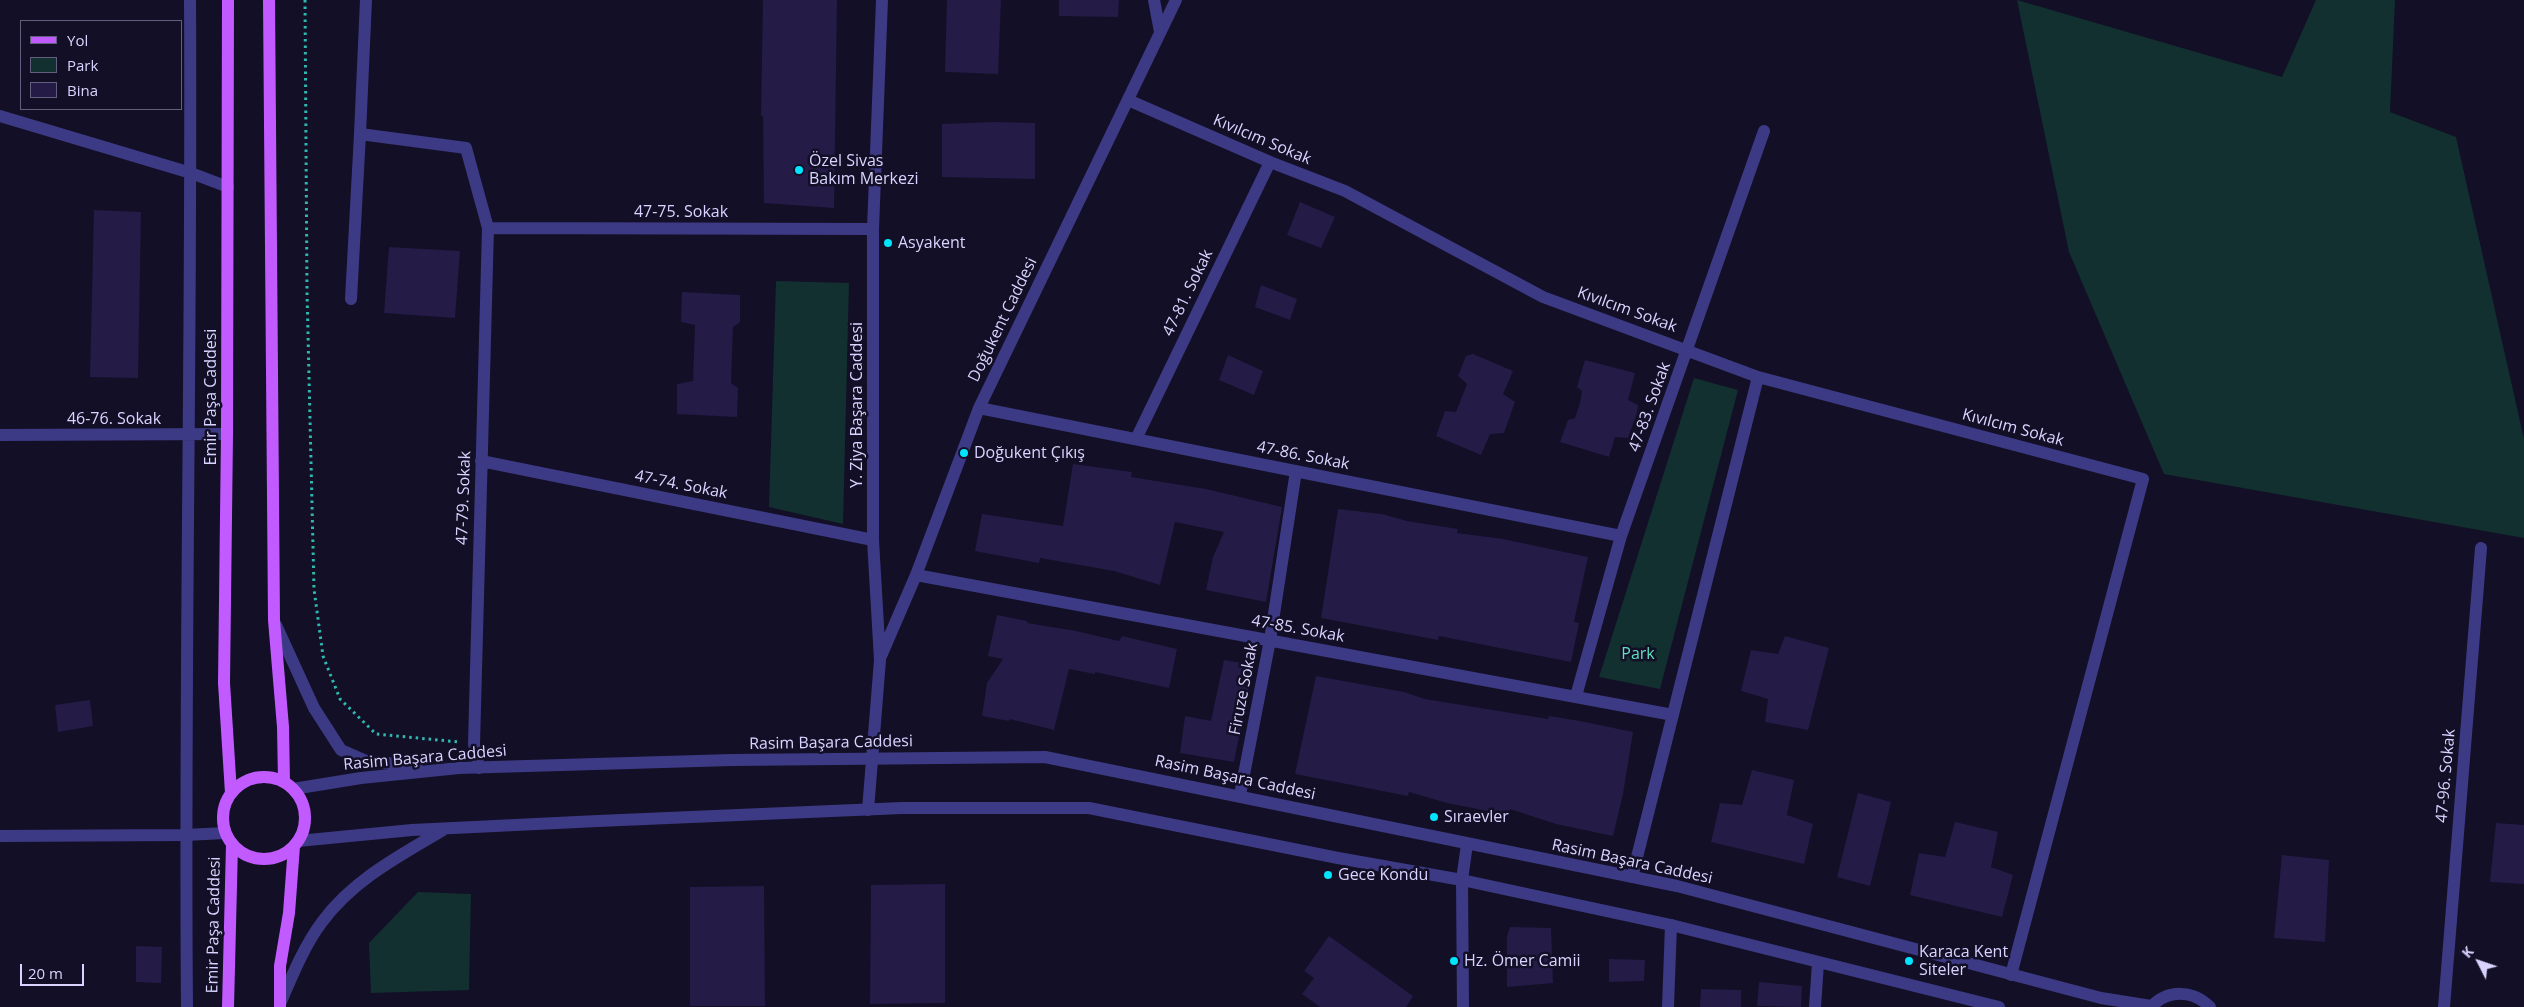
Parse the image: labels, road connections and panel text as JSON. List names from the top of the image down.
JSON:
{
  "streets": {
    "main road": ["Emir Paşa Caddesi"],
    "street": [
      "Kıvılcım Sokak",
      "47-75. Sokak",
      "47-81. Sokak",
      "Doğukent Caddesi",
      "Y. Ziya Başara Caddesi",
      "47-83. Sokak",
      "46-76. Sokak",
      "47-86. Sokak",
      "47-74. Sokak",
      "47-79. Sokak",
      "47-85. Sokak",
      "Firuze Sokak",
      "Rasim Başara Caddesi",
      "47-96. Sokak"
    ]
  },
  "crossings": [
    ["Kıvılcım Sokak", "47-81. Sokak"],
    ["Kıvılcım Sokak", "Doğukent Caddesi"],
    ["Kıvılcım Sokak", "47-83. Sokak"],
    ["Kıvılcım Sokak", "Rasim Başara Caddesi"],
    ["47-75. Sokak", "Y. Ziya Başara Caddesi"],
    ["47-75. Sokak", "47-79. Sokak"],
    ["47-81. Sokak", "47-86. Sokak"],
    ["Doğukent Caddesi", "Y. Ziya Başara Caddesi"],
    ["Doğukent Caddesi", "47-86. Sokak"],
    ["Doğukent Caddesi", "47-85. Sokak"],
    ["Emir Paşa Caddesi", "46-76. Sokak"],
    ["Emir Paşa Caddesi", "Rasim Başara Caddesi"],
    ["Y. Ziya Başara Caddesi", "47-74. Sokak"],
    ["Y. Ziya Başara Caddesi", "Rasim Başara Caddesi"],
    ["47-83. Sokak", "47-86. Sokak"],
    ["47-83. Sokak", "47-85. Sokak"],
    ["47-86. Sokak", "Firuze Sokak"],
    ["47-74. Sokak", "47-79. Sokak"],
    ["47-79. Sokak", "Rasim Başara Caddesi"],
    ["47-85. Sokak", "Firuze Sokak"],
    ["Firuze Sokak", "Rasim Başara Caddesi"]
  ],
  "parks": ["Park"],
  "places": [
    "Özel Sivas Bakım Merkezi",
    "Asyakent",
    "Doğukent Çıkış",
    "Sıraevler",
    "Gece Kondu",
    "Hz. Ömer Camii",
    "Karaca Kent Siteler"
  ],
  "legend": ["Yol", "Park", "Bina"],
  "scale_bar": "20 m",
  "north": "top left"
}
